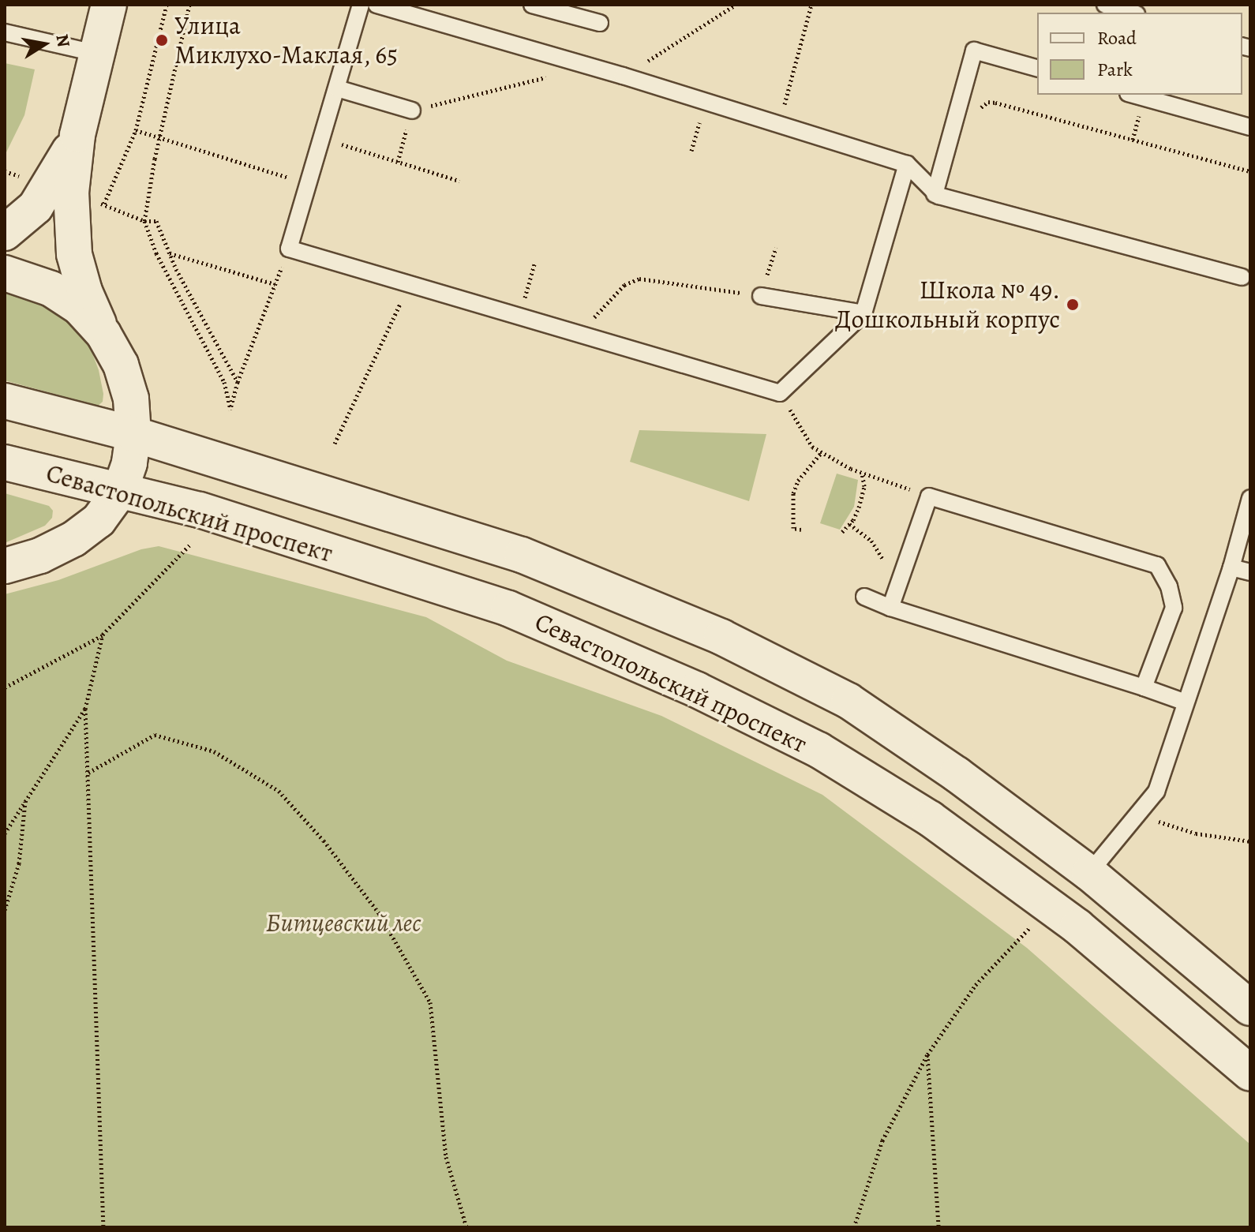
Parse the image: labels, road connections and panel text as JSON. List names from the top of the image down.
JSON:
{
  "streets": {
    "main road": ["Севастопольский проспект"]
  },
  "parks": ["Битцевский лес"],
  "places": ["Улица Миклухо-Маклая, 65", "Школа № 49. Дошкольный корпус"],
  "legend": ["Road", "Park"],
  "north": "right"
}
